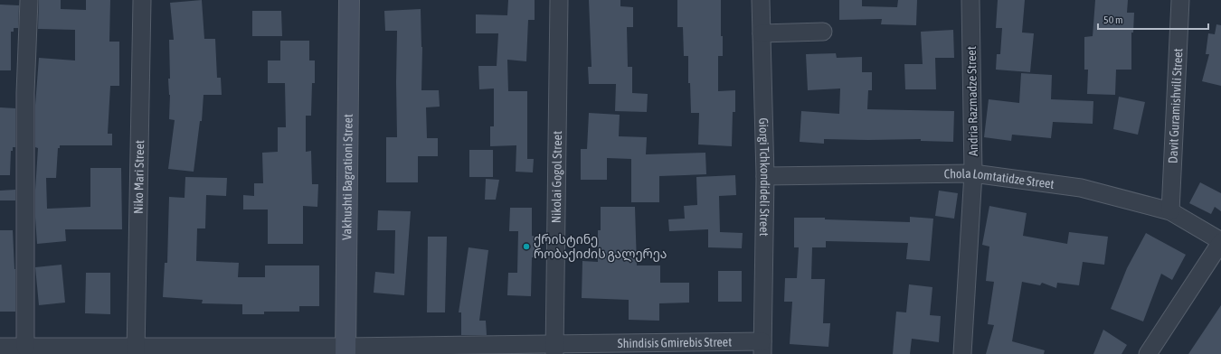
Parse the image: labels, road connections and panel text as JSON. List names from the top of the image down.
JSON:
{
  "streets": {
    "street": [
      "Andria Razmadze Street",
      "Davit Guramishvili Street",
      "Niko Mari Street",
      "Vakhushti Bagrationi Street",
      "Nikolai Gogol Street",
      "Giorgi Tchkondideli Street",
      "Chola Lomtatidze Street",
      "Shindisis Gmirebis Street"
    ]
  },
  "crossings": [
    ["Andria Razmadze Street", "Chola Lomtatidze Street"],
    ["Davit Guramishvili Street", "Chola Lomtatidze Street"],
    ["Niko Mari Street", "Shindisis Gmirebis Street"],
    ["Vakhushti Bagrationi Street", "Shindisis Gmirebis Street"],
    ["Nikolai Gogol Street", "Shindisis Gmirebis Street"],
    ["Giorgi Tchkondideli Street", "Chola Lomtatidze Street"],
    ["Giorgi Tchkondideli Street", "Shindisis Gmirebis Street"]
  ],
  "places": ["ქრისტინე რობაქიძის გალერეა"],
  "scale_bar": "50 m"
}
